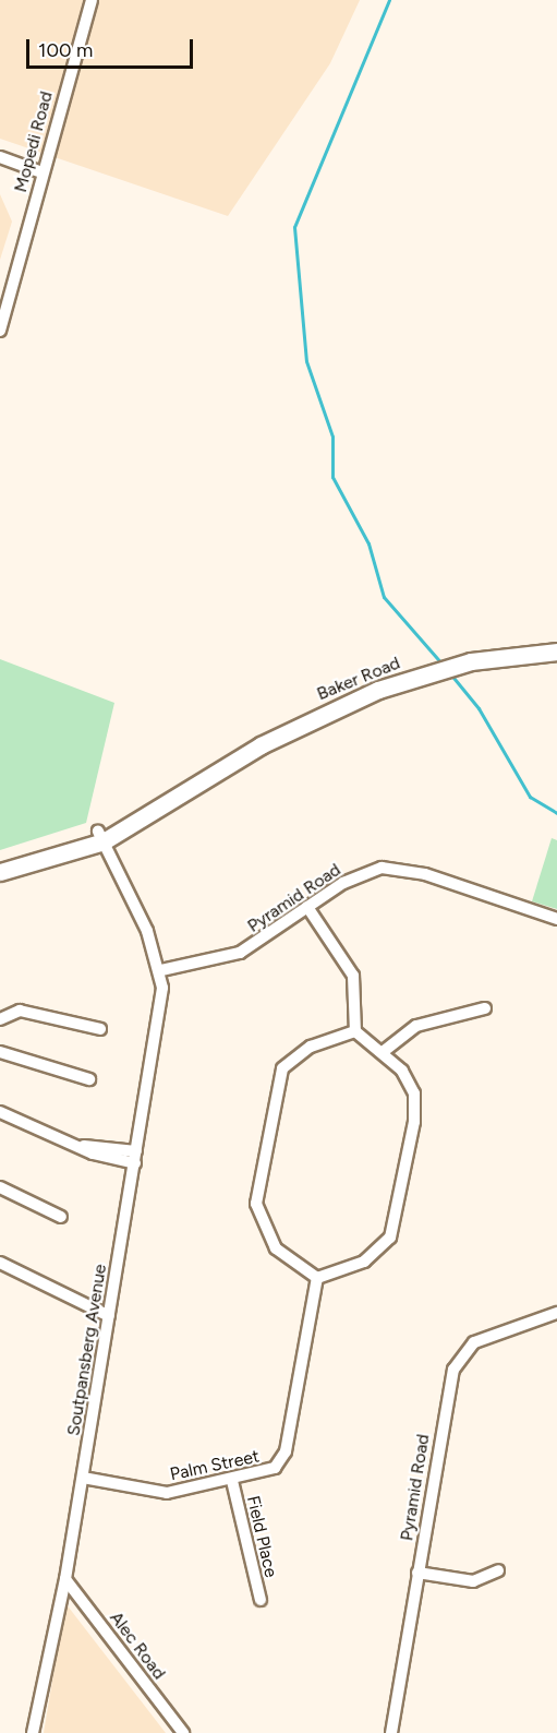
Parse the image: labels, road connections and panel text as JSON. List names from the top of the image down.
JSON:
{
  "streets": {
    "main road": ["Baker Road"],
    "street": [
      "Mopedi Road",
      "Pyramid Road",
      "Soutpansberg Avenue",
      "Palm Street",
      "Field Place",
      "Alec Road"
    ]
  },
  "crossings": [
    ["Pyramid Road", "Soutpansberg Avenue"],
    ["Soutpansberg Avenue", "Palm Street"],
    ["Soutpansberg Avenue", "Alec Road"],
    ["Palm Street", "Field Place"]
  ],
  "scale_bar": "100 m"
}
